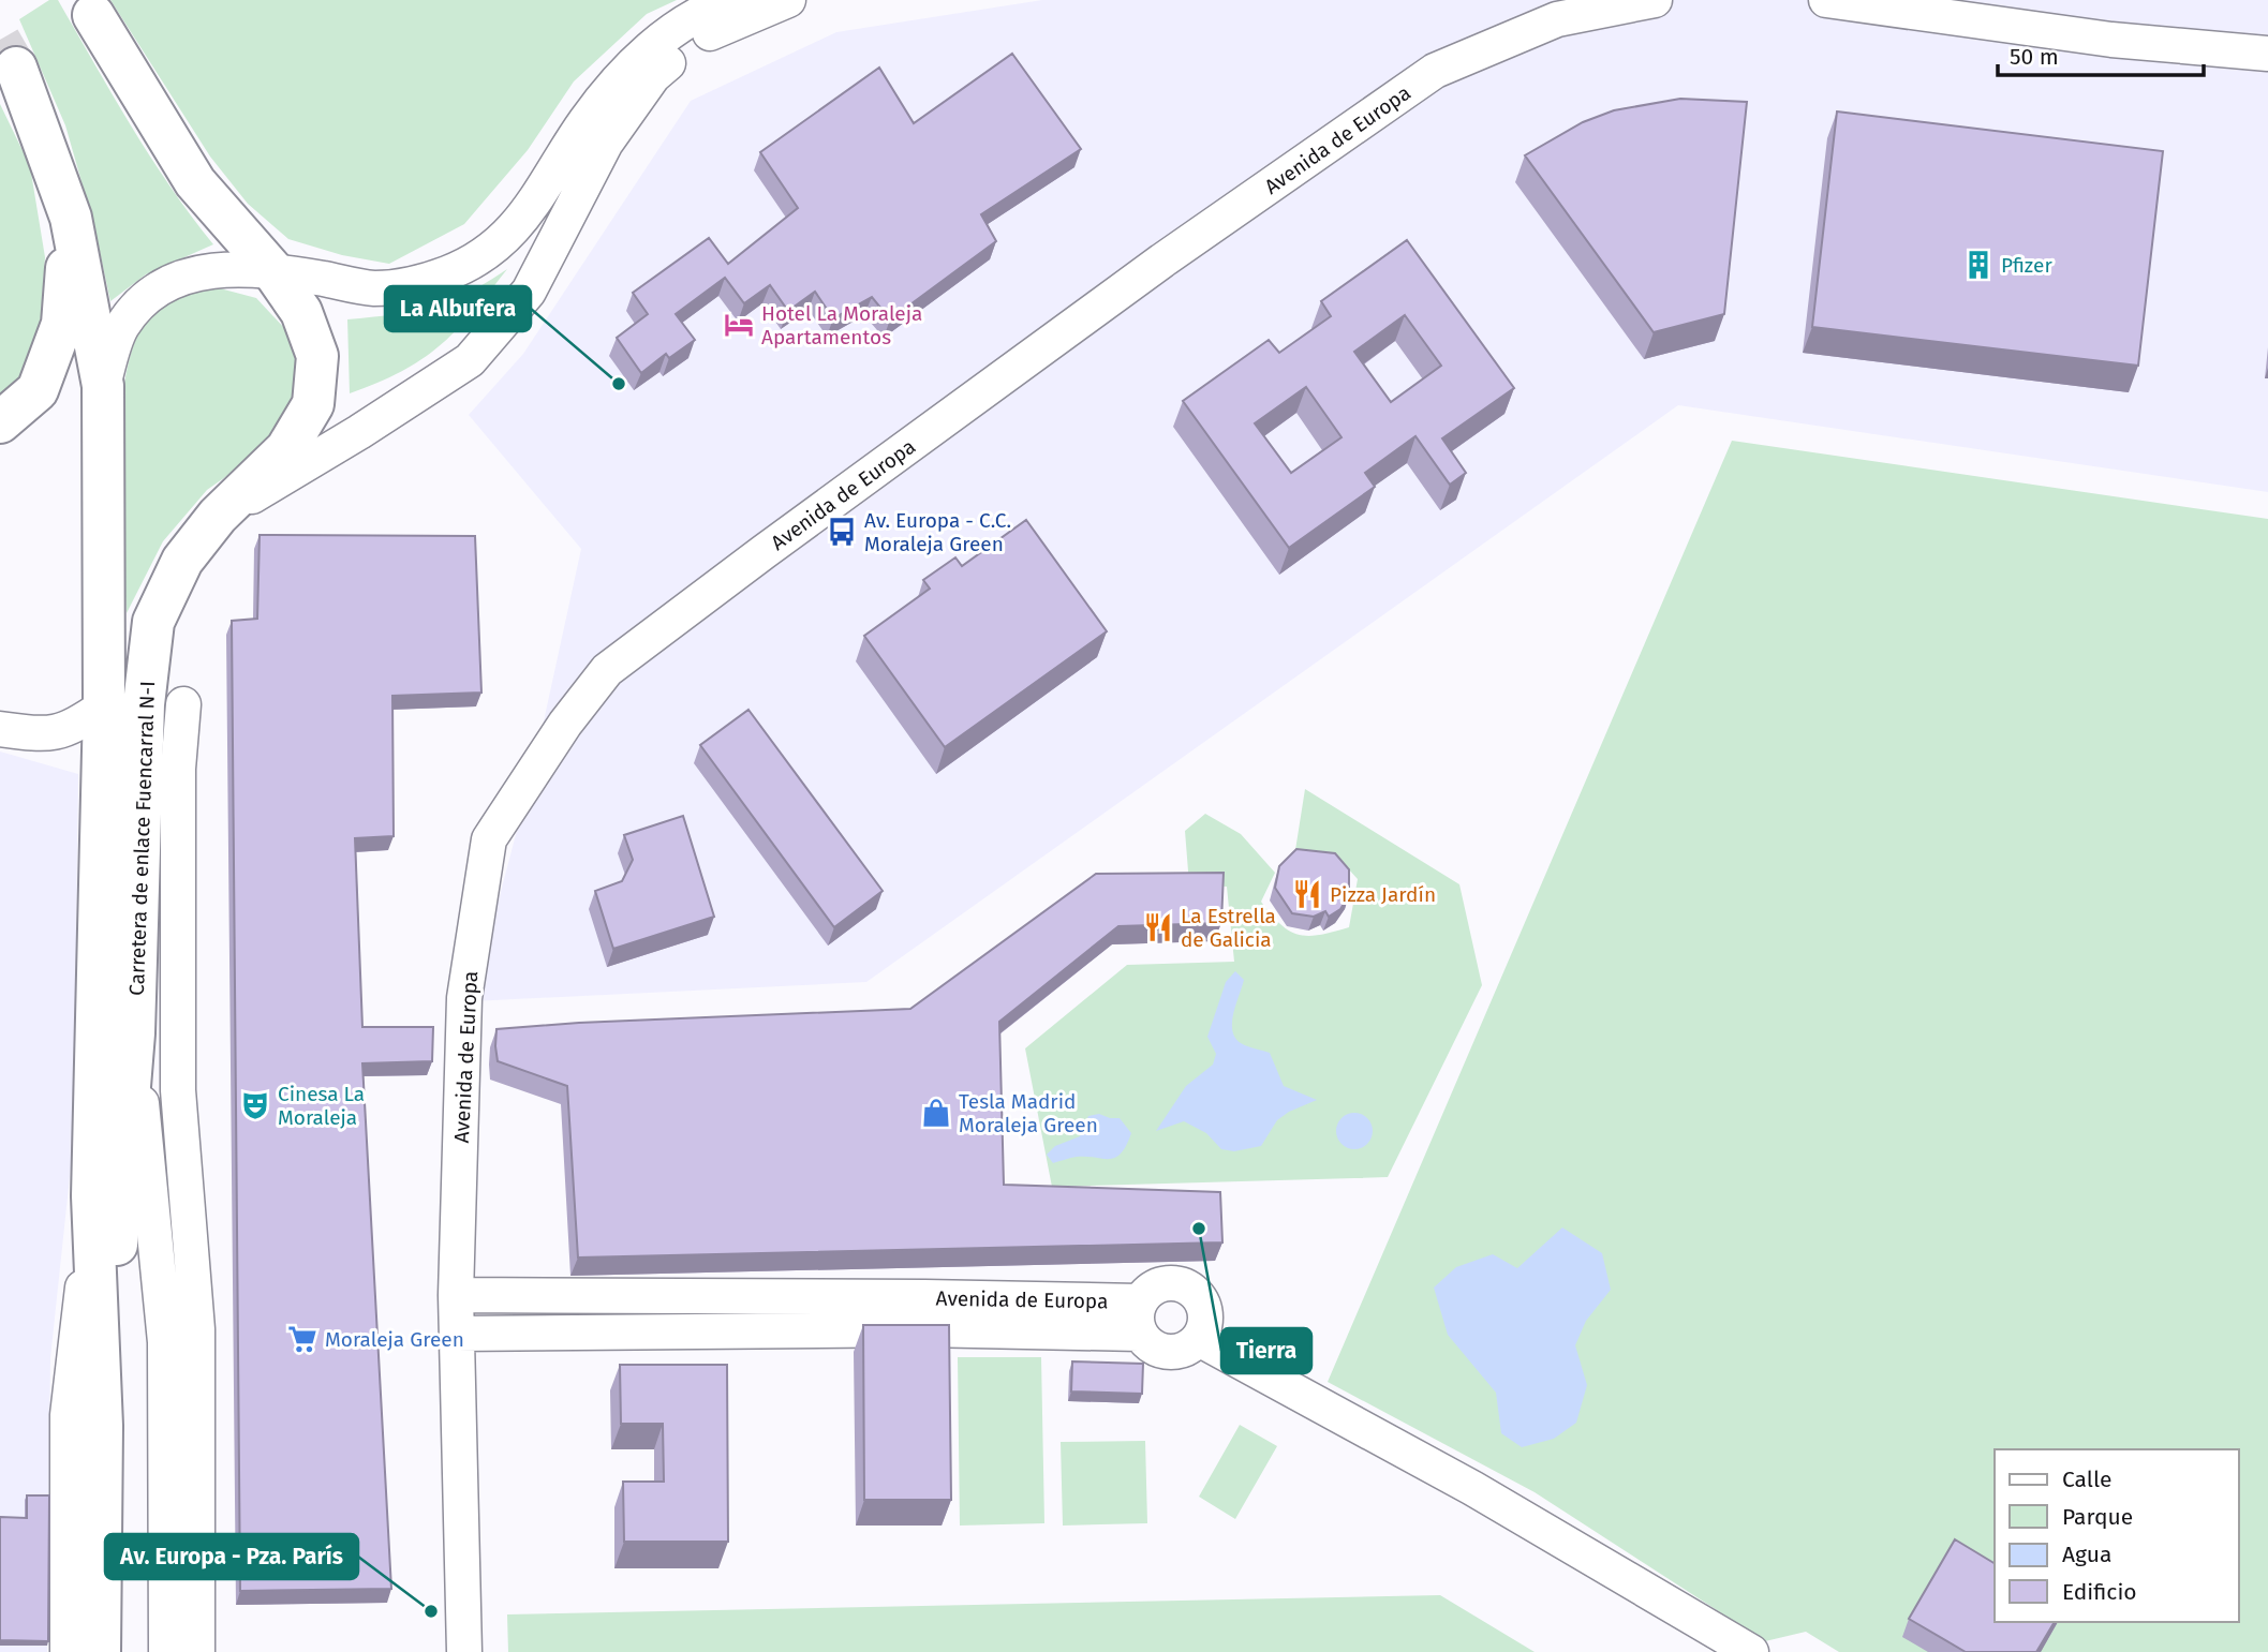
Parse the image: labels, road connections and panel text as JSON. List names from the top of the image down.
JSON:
{
  "streets": {
    "main road": ["Carretera de enlace Fuencarral N-I"],
    "street": ["Avenida de Europa"]
  },
  "places": {
    "building": ["Pfizer"],
    "hotel": ["Hotel La Moraleja Apartamentos"],
    "other": ["La Albufera", "Tierra", "Av. Europa - Pza. París"],
    "bus stop": ["Av. Europa - C.C. Moraleja Green"],
    "restaurant": ["Pizza Jardín", "La Estrella de Galicia"],
    "theatre": ["Cinesa La Moraleja"],
    "shop": ["Tesla Madrid Moraleja Green"],
    "supermarket": ["Moraleja Green"]
  },
  "legend": [
    "Calle",
    "Parque",
    "Agua",
    "Edificio"
  ],
  "scale_bar": "50 m"
}
